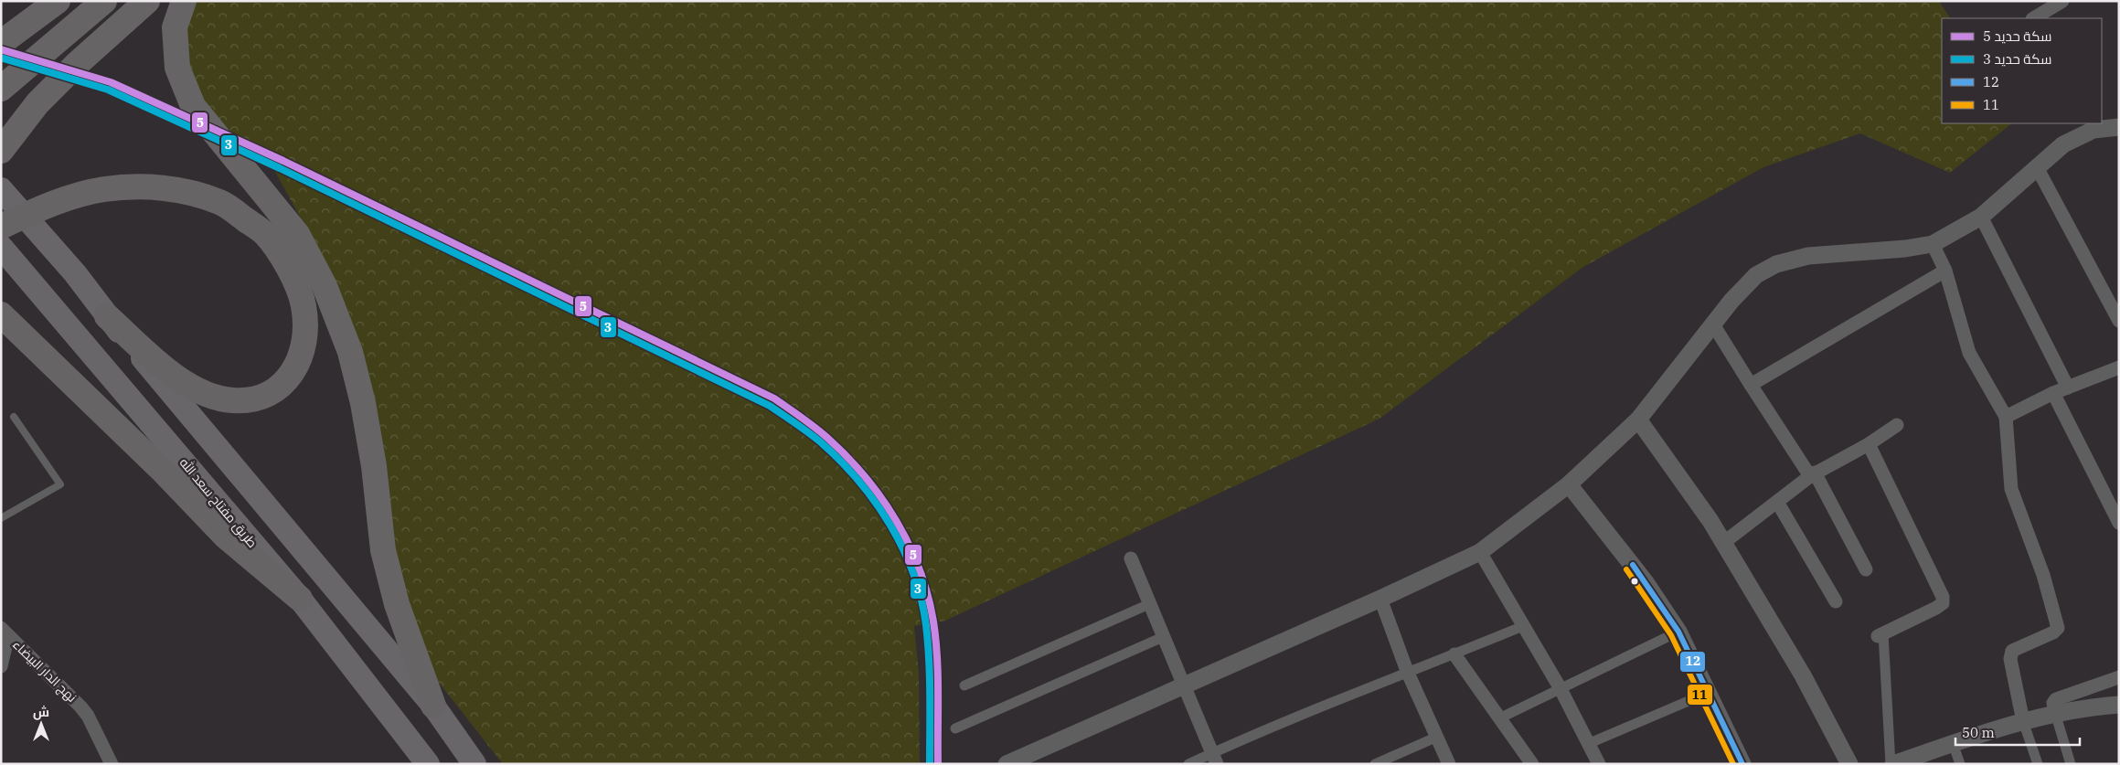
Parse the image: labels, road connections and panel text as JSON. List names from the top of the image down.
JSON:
{
  "streets": {
    "highway": ["طريق مفتاح سعد الله"],
    "street": ["نهج الدار البيضاء"]
  },
  "lines": [
    "rail line 5",
    "rail line 3",
    "transit line 12",
    "transit line 11"
  ],
  "legend": [
    "سكة حديد 5",
    "سكة حديد 3",
    "12",
    "11"
  ],
  "scale_bar": "50 m",
  "north": "top"
}
